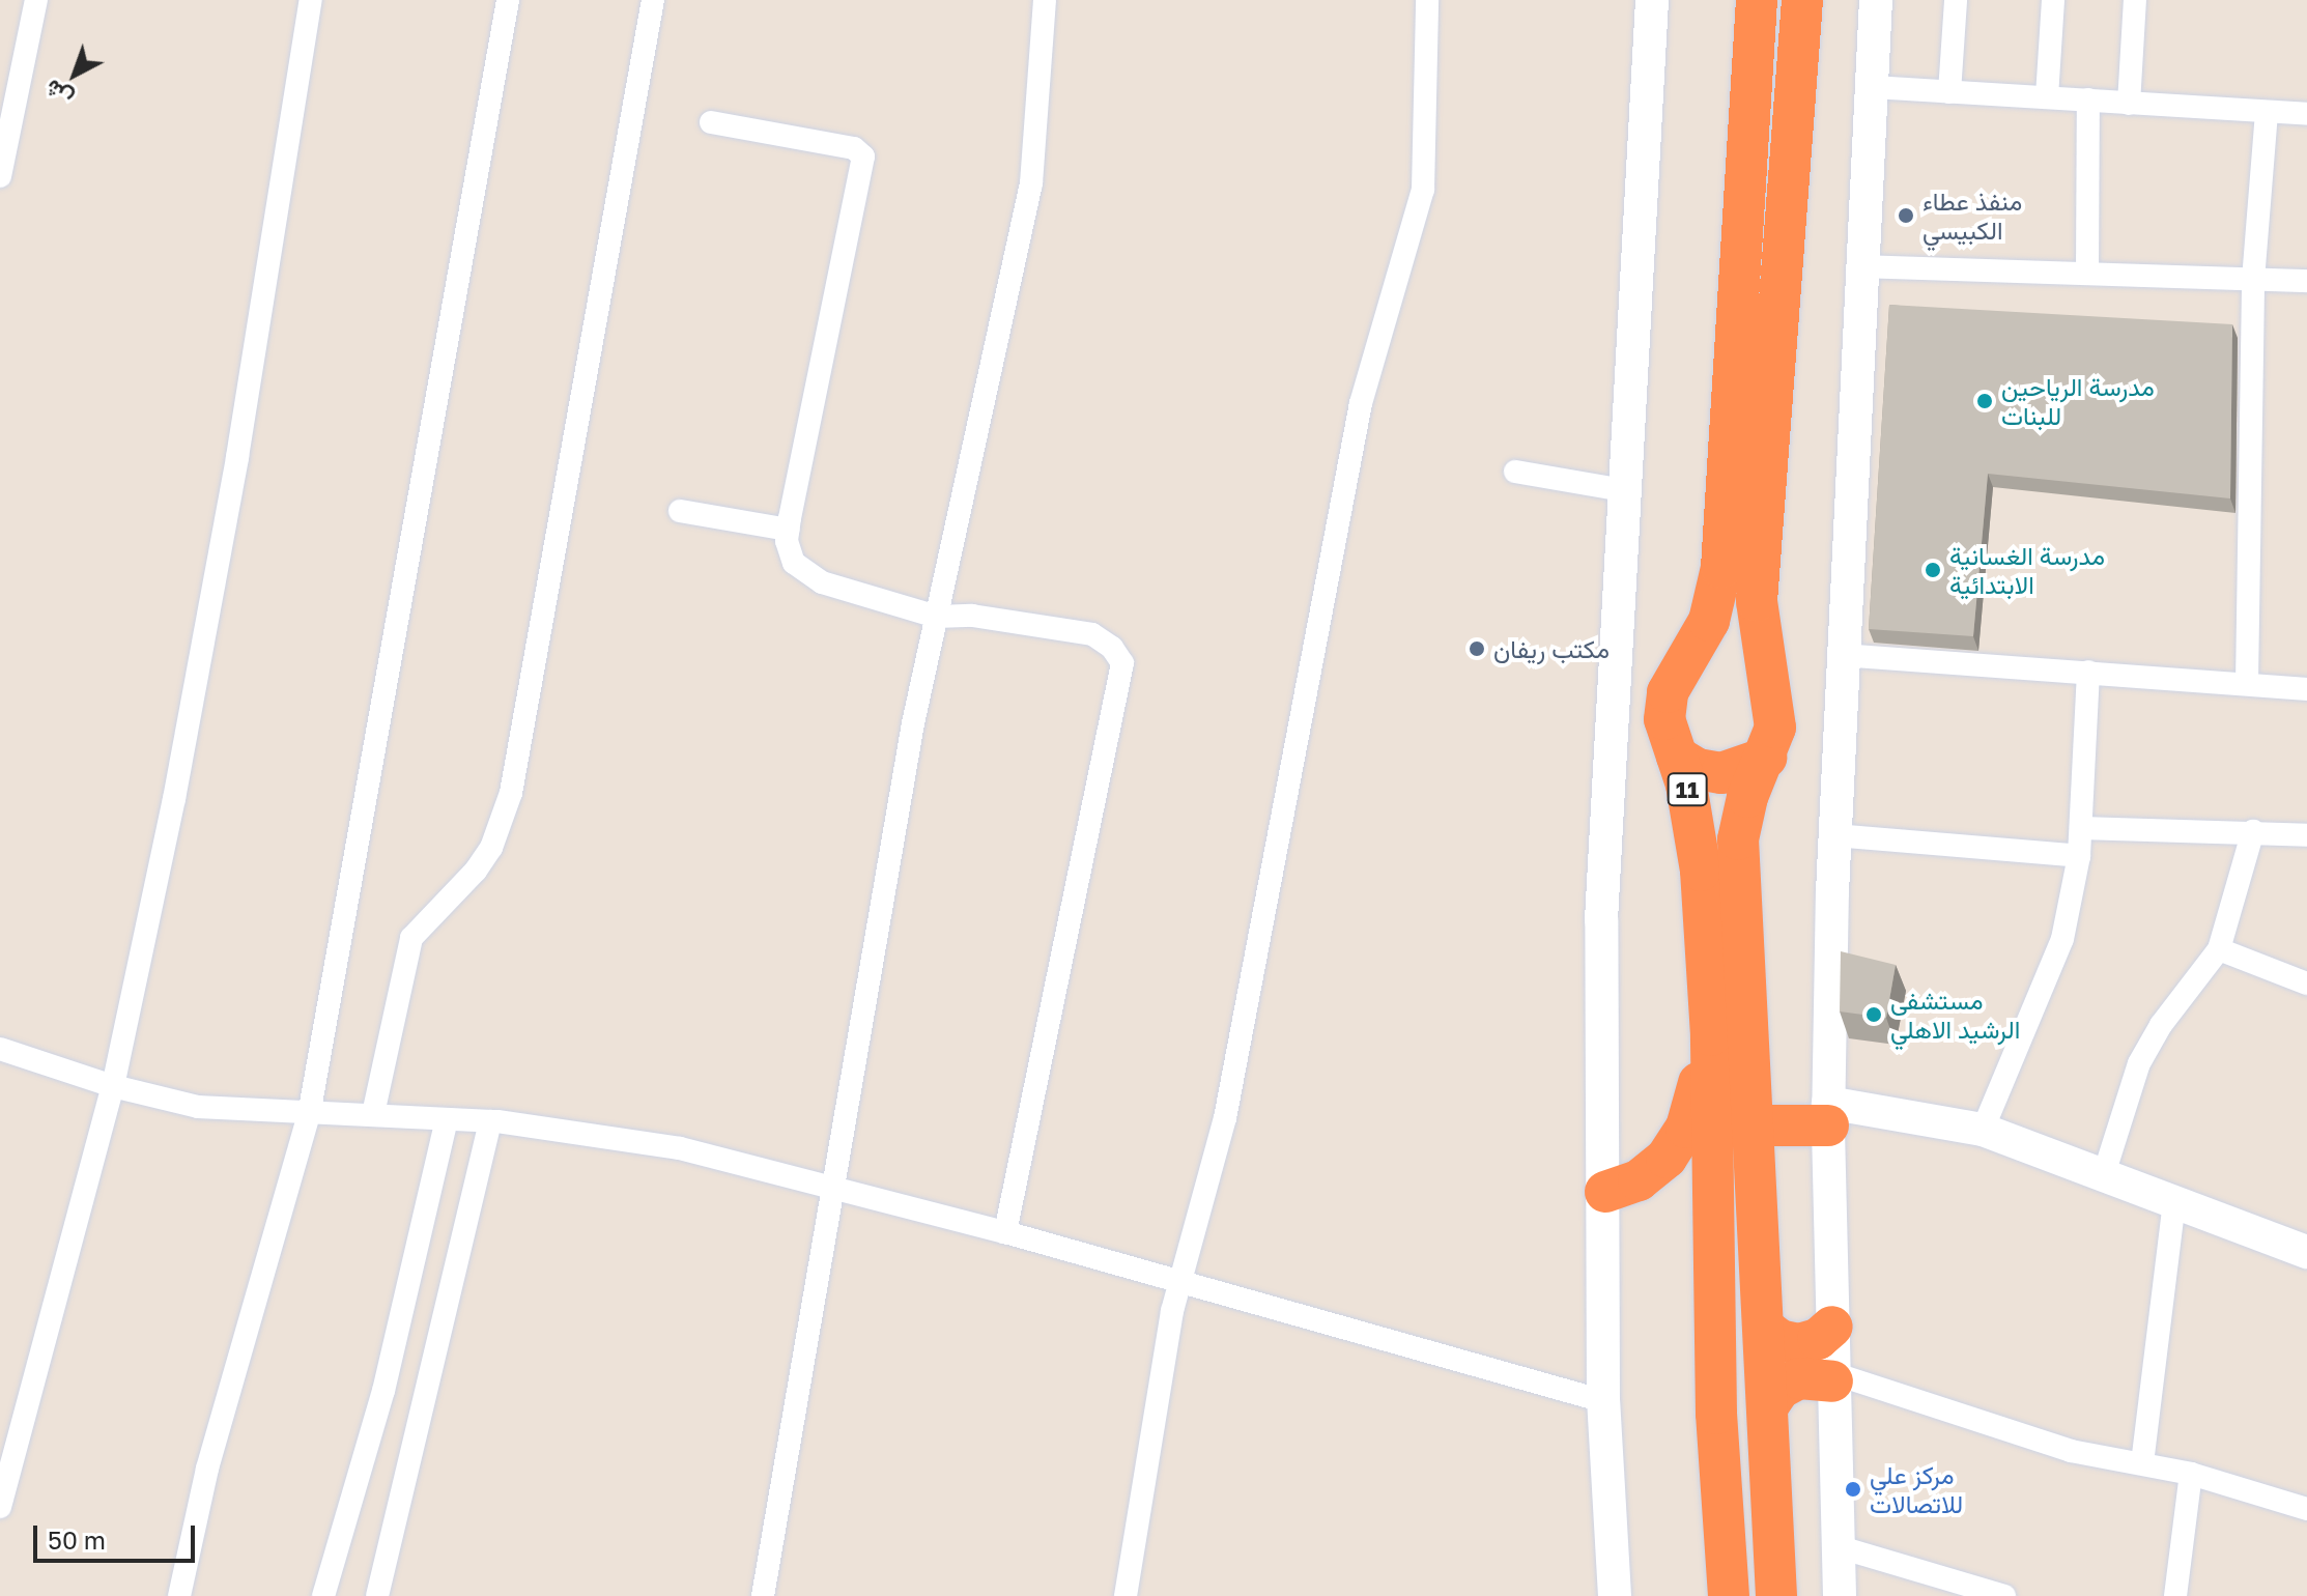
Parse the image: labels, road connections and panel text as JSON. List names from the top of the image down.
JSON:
{
  "streets": {
    "highway": ["11"]
  },
  "places": [
    "منفذ عطاء الكبيسي",
    "مدرسة الرياحين للبنات",
    "مدرسة الغسانية الابتدائية",
    "مكتب ريفان",
    "مستشفى الرشيد الاهلي",
    "مركز علي للاتصالات"
  ],
  "scale_bar": "50 m",
  "north": "bottom left"
}
